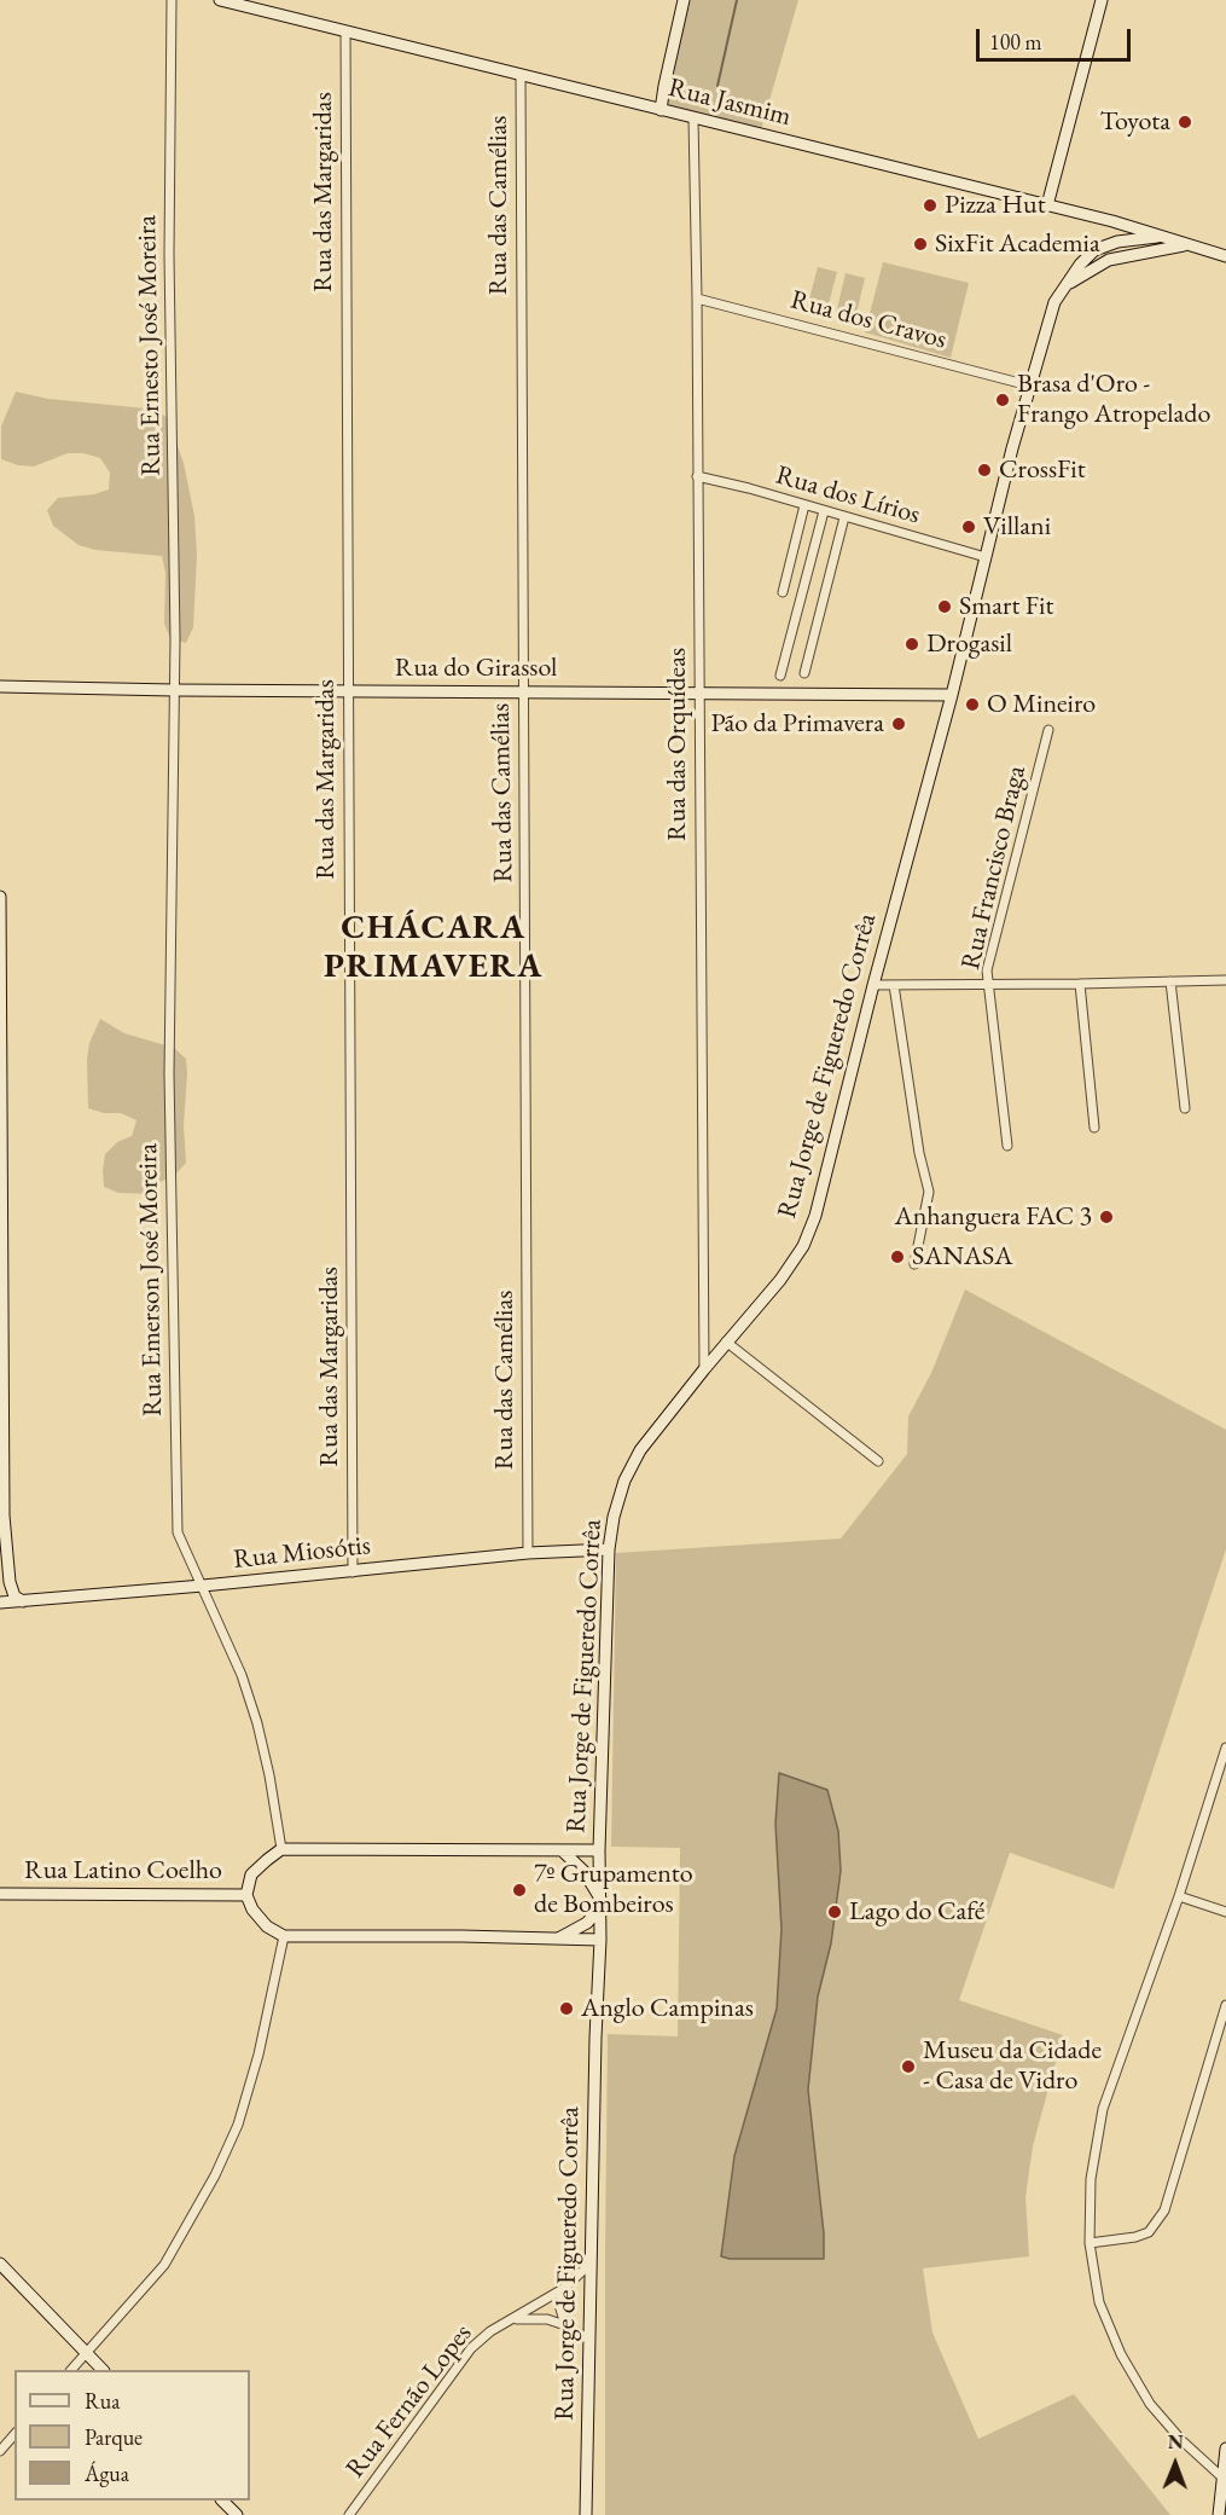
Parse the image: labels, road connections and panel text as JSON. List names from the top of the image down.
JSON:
{
  "streets": {
    "street": [
      "Rua Jasmim",
      "Rua das Margaridas",
      "Rua das Camélias",
      "Rua dos Cravos",
      "Rua Ernesto José Moreira",
      "Rua dos Lírios",
      "Rua do Girassol",
      "Rua das Orquídeas",
      "Rua Francisco Braga",
      "Rua Jorge de Figueredo Corrêa",
      "Rua Emerson José Moreira",
      "Rua Miosótis",
      "Rua Latino Coelho",
      "Rua Fernão Lopes"
    ]
  },
  "crossings": [
    ["Rua Jasmim", "Rua das Margaridas"],
    ["Rua Jasmim", "Rua das Camélias"],
    ["Rua Jasmim", "Rua das Orquídeas"],
    ["Rua Jasmim", "Rua Jorge de Figueredo Corrêa"],
    ["Rua das Margaridas", "Rua do Girassol"],
    ["Rua das Margaridas", "Rua Miosótis"],
    ["Rua das Camélias", "Rua do Girassol"],
    ["Rua das Camélias", "Rua Miosótis"],
    ["Rua dos Cravos", "Rua das Orquídeas"],
    ["Rua dos Cravos", "Rua Jorge de Figueredo Corrêa"],
    ["Rua Ernesto José Moreira", "Rua do Girassol"],
    ["Rua Ernesto José Moreira", "Rua Emerson José Moreira"],
    ["Rua dos Lírios", "Rua das Orquídeas"],
    ["Rua dos Lírios", "Rua Jorge de Figueredo Corrêa"],
    ["Rua do Girassol", "Rua das Orquídeas"],
    ["Rua do Girassol", "Rua Jorge de Figueredo Corrêa"],
    ["Rua do Girassol", "Rua Emerson José Moreira"],
    ["Rua das Orquídeas", "Rua Jorge de Figueredo Corrêa"],
    ["Rua Jorge de Figueredo Corrêa", "Rua Miosótis"],
    ["Rua Jorge de Figueredo Corrêa", "Rua Fernão Lopes"],
    ["Rua Emerson José Moreira", "Rua Miosótis"]
  ],
  "districts": ["CHÁCARA PRIMAVERA"],
  "places": [
    "Toyota",
    "Pizza Hut",
    "SixFit Academia",
    "Brasa d'Oro - Frango Atropelado",
    "CrossFit",
    "Villani",
    "Smart Fit",
    "Drogasil",
    "O Mineiro",
    "Pão da Primavera",
    "Anhanguera FAC 3",
    "SANASA",
    "7º Grupamento de Bombeiros",
    "Lago do Café",
    "Anglo Campinas",
    "Museu da Cidade - Casa de Vidro"
  ],
  "legend": ["Rua", "Parque", "Água"],
  "scale_bar": "100 m",
  "north": "top"
}
